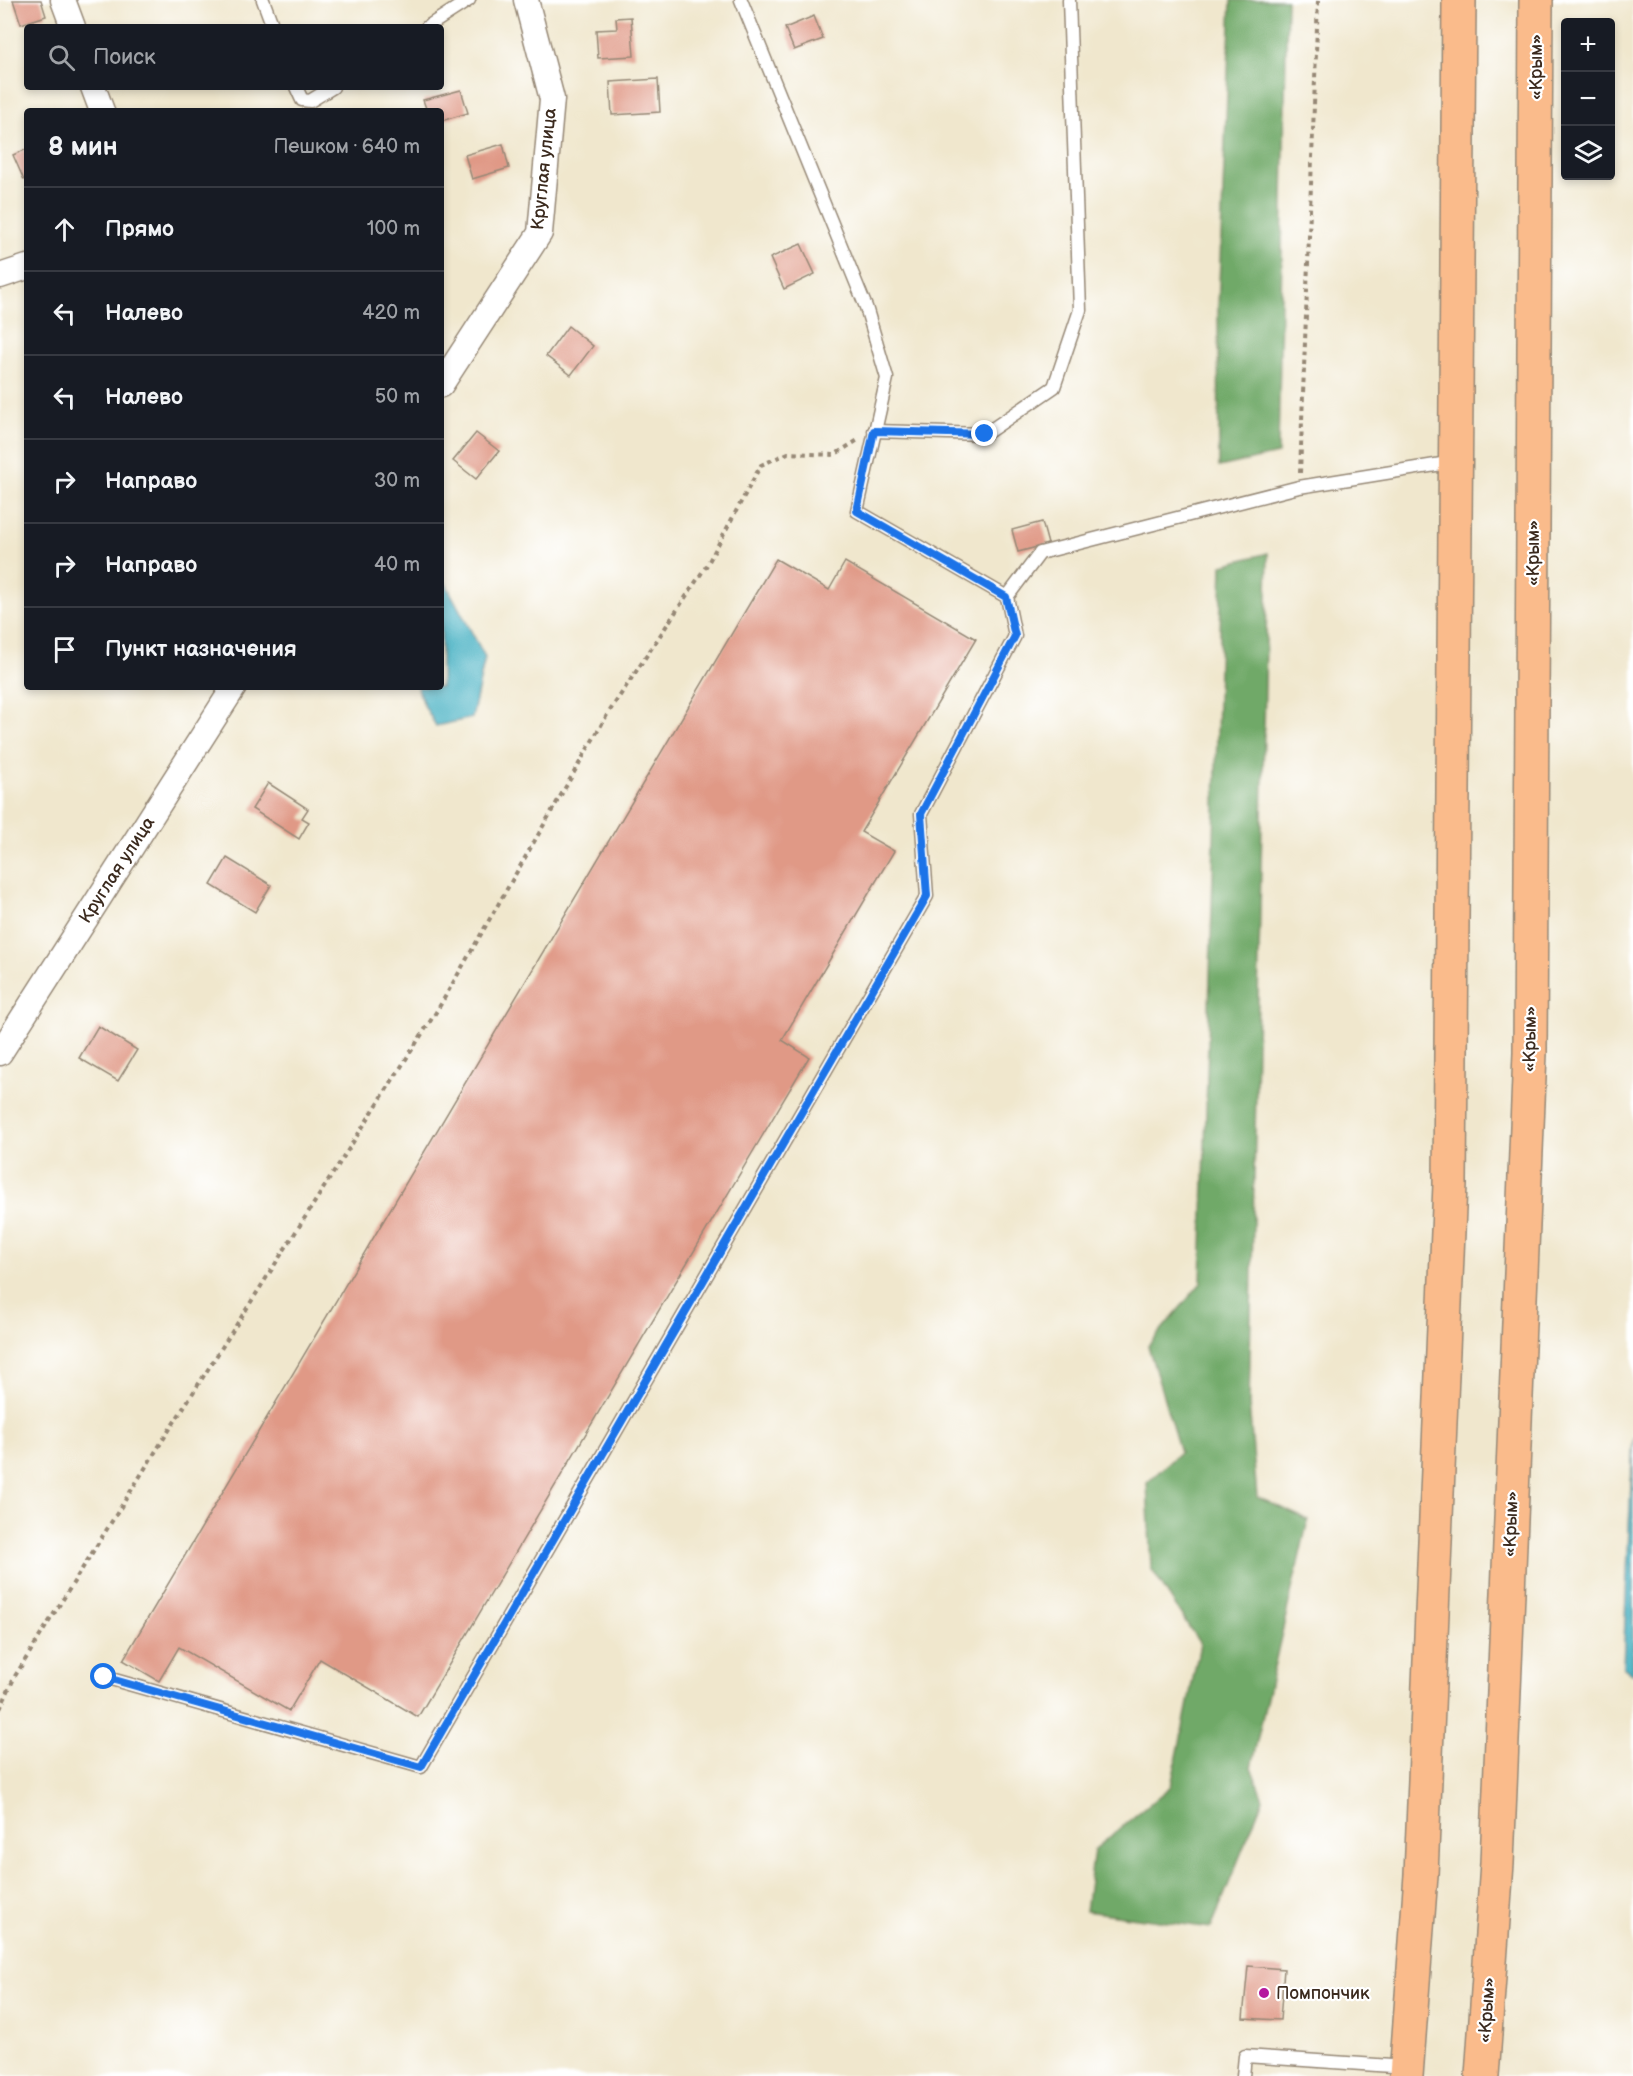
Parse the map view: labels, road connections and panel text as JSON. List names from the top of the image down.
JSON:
{
  "streets": {
    "highway": ["«Крым»"],
    "street": ["Круглая улица"]
  },
  "places": ["Помпончик"],
  "page": {
    "map_buttons": ["+", "−"],
    "search": "Поиск",
    "heading": ["8 мин", "Пешком · 640 m"],
    "list": [
      ["Прямо", "100 m"],
      ["Налево", "420 m"],
      ["Налево", "50 m"],
      ["Направо", "30 m"],
      ["Направо", "40 m"],
      "Пункт назначения"
    ]
  }
}
